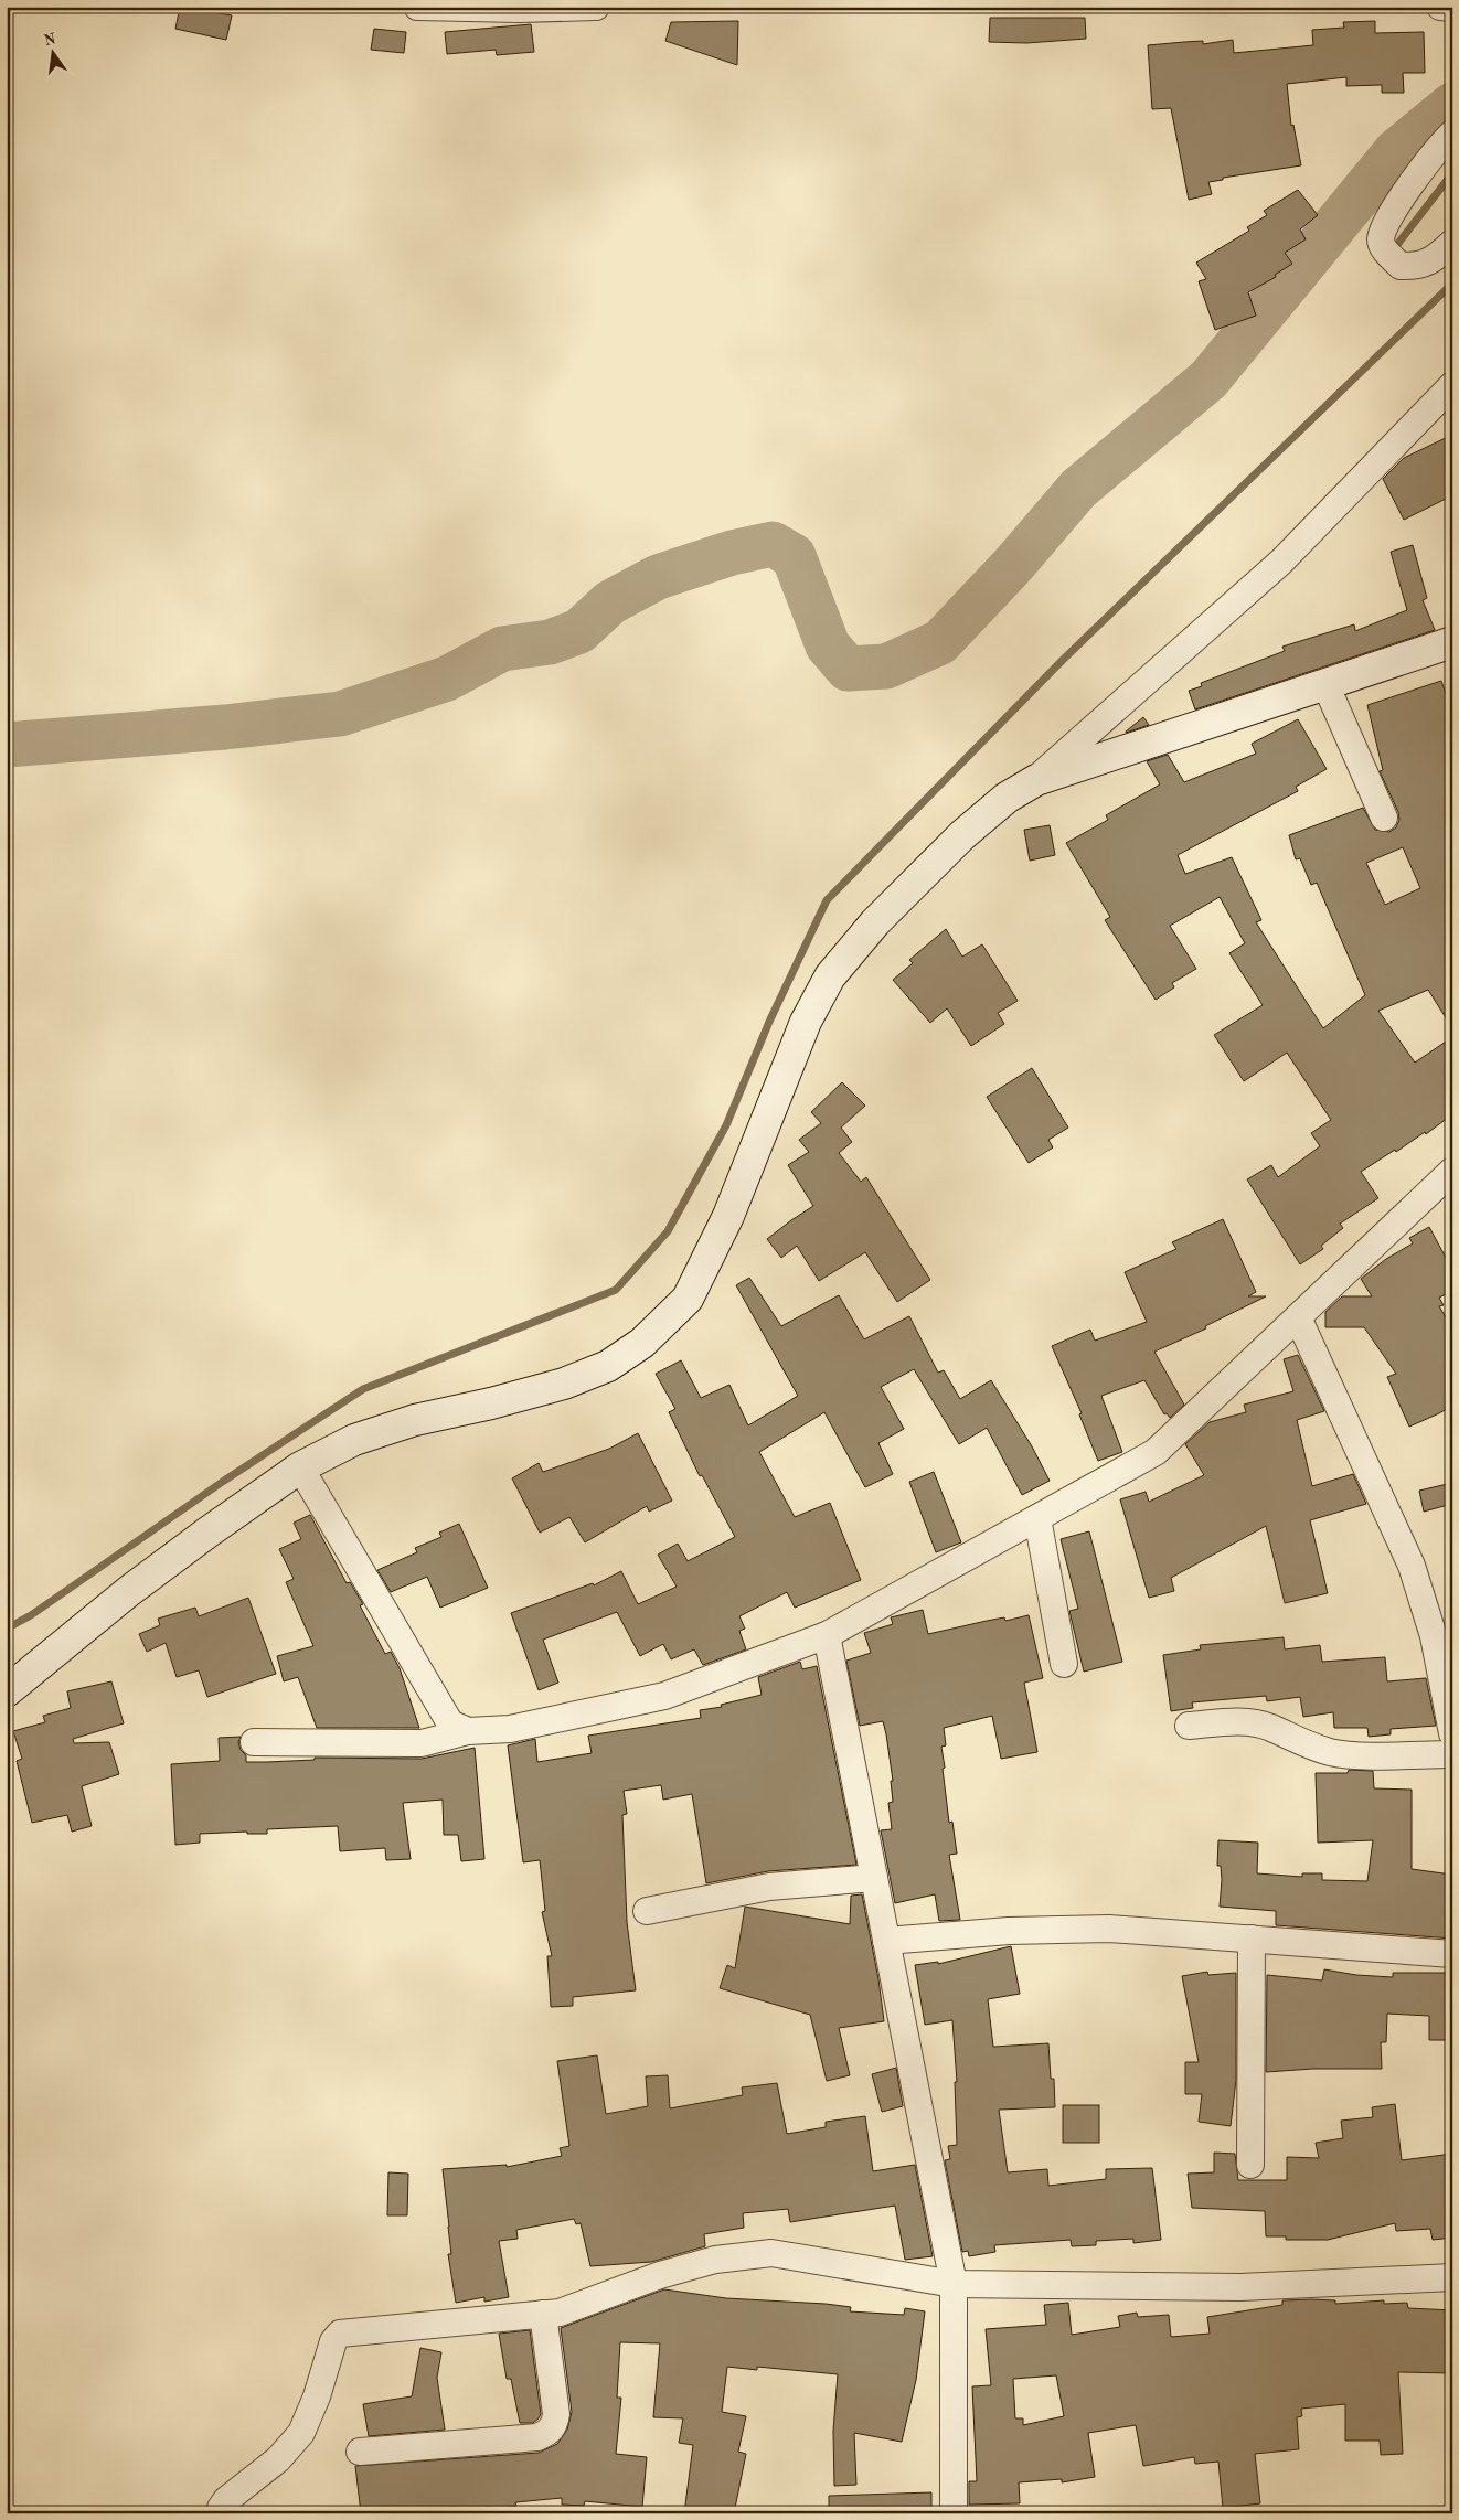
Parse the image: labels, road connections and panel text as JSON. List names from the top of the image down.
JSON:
{
  "north": "top"
}
